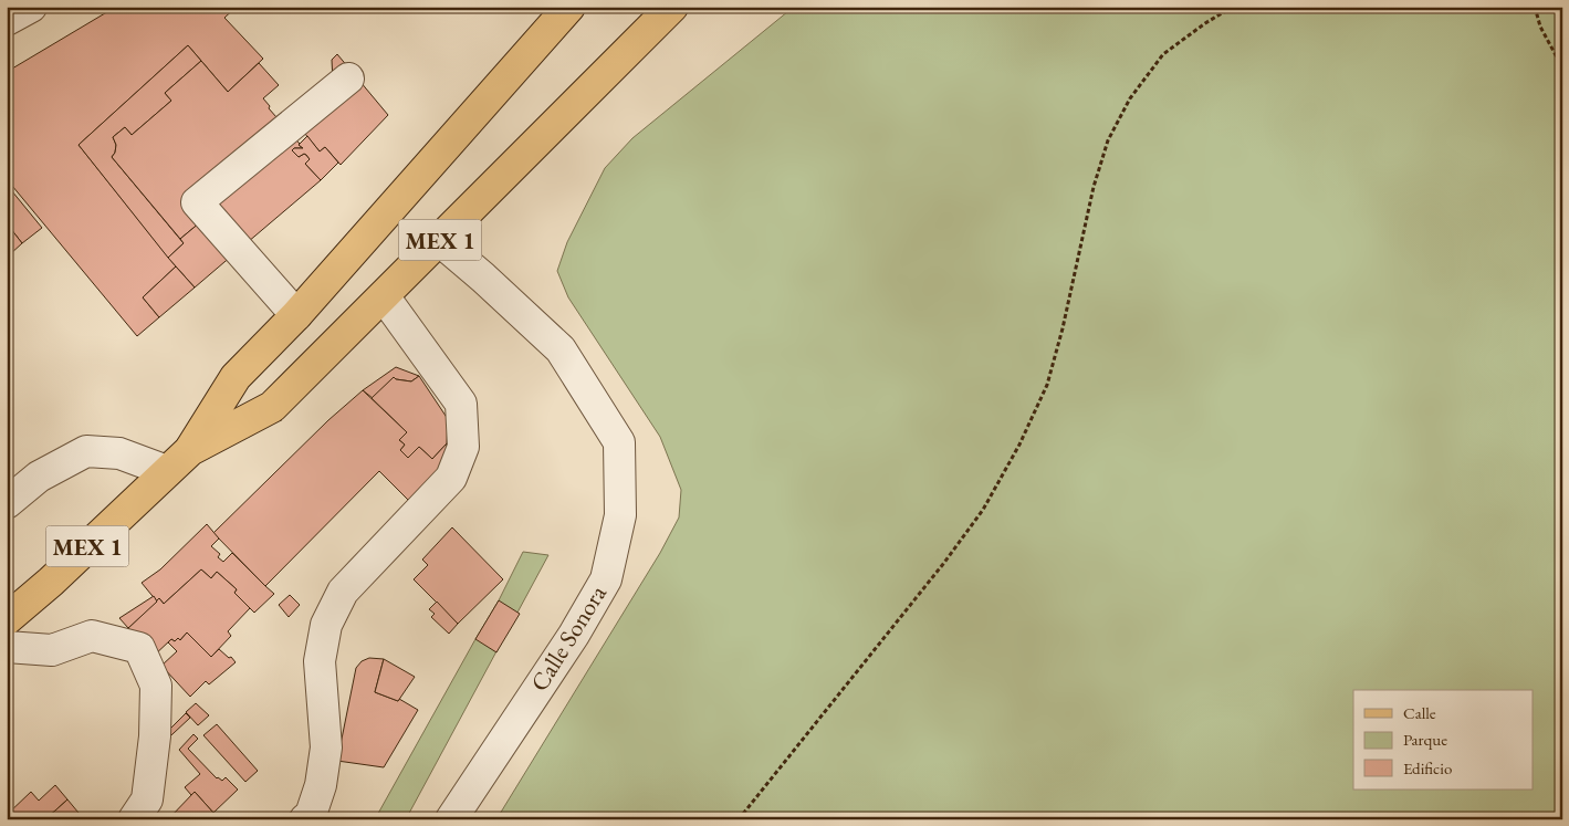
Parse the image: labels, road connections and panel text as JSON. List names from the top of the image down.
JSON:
{
  "streets": {
    "main road": ["MEX 1"],
    "street": ["Calle Sonora"]
  },
  "crossings": [
    ["MEX 1", "Calle Sonora"]
  ],
  "legend": ["Calle", "Parque", "Edificio"]
}
